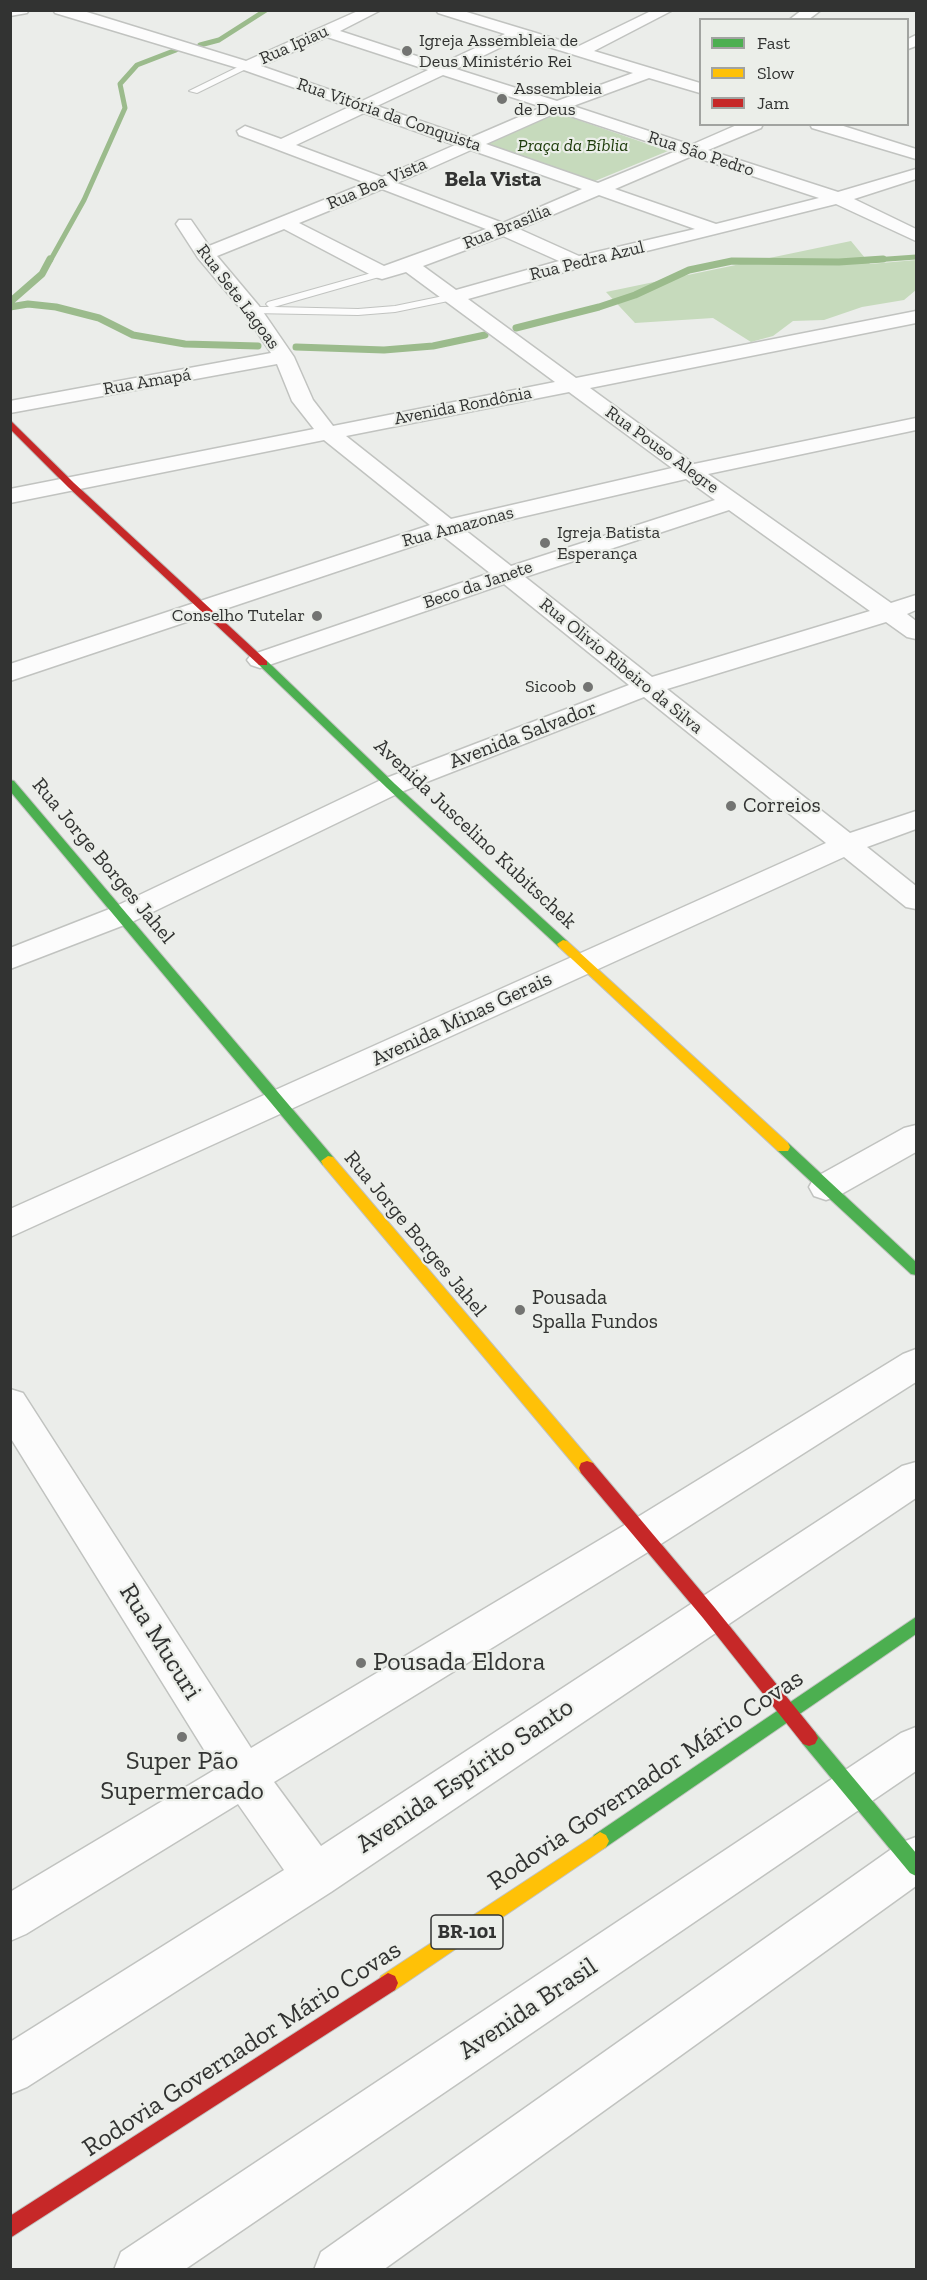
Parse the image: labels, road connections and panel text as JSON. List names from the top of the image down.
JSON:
{
  "streets": {
    "main road": [
      "Avenida Juscelino Kubitschek",
      "Rua Jorge Borges Jahel",
      "Rodovia Governador Mário Covas",
      "BR-101"
    ],
    "street": [
      "Rua Ipiau",
      "Rua Vitória da Conquista",
      "Rua São Pedro",
      "Rua Boa Vista",
      "Rua Brasília",
      "Rua Pedra Azul",
      "Rua Sete Lagoas",
      "Rua Amapá",
      "Avenida Rondônia",
      "Rua Pouso Alegre",
      "Rua Amazonas",
      "Beco da Janete",
      "Rua Olivio Ribeiro da Silva",
      "Avenida Salvador",
      "Avenida Minas Gerais",
      "Rua Mucuri",
      "Avenida Espírito Santo",
      "Avenida Brasil"
    ]
  },
  "crossings": [
    ["Rua Ipiau", "Rua Vitória da Conquista"],
    ["Rua Ipiau", "Rua São Pedro"],
    ["Rua Vitória da Conquista", "Rua Boa Vista"],
    ["Rua Vitória da Conquista", "Rua Brasília"],
    ["Rua Vitória da Conquista", "Rua Pedra Azul"],
    ["Rua São Pedro", "Rua Boa Vista"],
    ["Rua São Pedro", "Rua Brasília"],
    ["Rua São Pedro", "Rua Pedra Azul"],
    ["Rua Boa Vista", "Rua Sete Lagoas"],
    ["Rua Brasília", "Rua Pedra Azul"],
    ["Rua Brasília", "Rua Sete Lagoas"],
    ["Rua Brasília", "Rua Pouso Alegre"],
    ["Rua Pedra Azul", "Rua Sete Lagoas"],
    ["Rua Pedra Azul", "Rua Pouso Alegre"],
    ["Rua Sete Lagoas", "Rua Amapá"],
    ["Rua Sete Lagoas", "Avenida Rondônia"],
    ["Rua Sete Lagoas", "Rua Olivio Ribeiro da Silva"],
    ["Avenida Rondônia", "Rua Pouso Alegre"],
    ["Avenida Rondônia", "Rua Olivio Ribeiro da Silva"],
    ["Avenida Rondônia", "Avenida Juscelino Kubitschek"],
    ["Rua Pouso Alegre", "Rua Amazonas"],
    ["Rua Pouso Alegre", "Beco da Janete"],
    ["Rua Pouso Alegre", "Avenida Salvador"],
    ["Rua Amazonas", "Rua Olivio Ribeiro da Silva"],
    ["Rua Amazonas", "Avenida Juscelino Kubitschek"],
    ["Beco da Janete", "Rua Olivio Ribeiro da Silva"],
    ["Beco da Janete", "Avenida Juscelino Kubitschek"],
    ["Rua Olivio Ribeiro da Silva", "Avenida Salvador"],
    ["Rua Olivio Ribeiro da Silva", "Avenida Minas Gerais"],
    ["Avenida Salvador", "Avenida Juscelino Kubitschek"],
    ["Avenida Salvador", "Rua Jorge Borges Jahel"],
    ["Avenida Juscelino Kubitschek", "Avenida Minas Gerais"],
    ["Rua Jorge Borges Jahel", "Avenida Minas Gerais"],
    ["Rua Jorge Borges Jahel", "Avenida Espírito Santo"],
    ["Rua Jorge Borges Jahel", "Rodovia Governador Mário Covas"],
    ["Rua Jorge Borges Jahel", "Avenida Brasil"],
    ["Rua Mucuri", "Avenida Espírito Santo"]
  ],
  "districts": ["Bela Vista"],
  "parks": ["Praça da Bíblia"],
  "places": [
    "Igreja Assembleia de Deus Ministério Rei",
    "Assembleia de Deus",
    "Igreja Batista Esperança",
    "Conselho Tutelar",
    "Sicoob",
    "Correios",
    "Pousada Spalla Fundos",
    "Pousada Eldora",
    "Super Pão Supermercado"
  ],
  "legend": ["Fast", "Slow", "Jam"]
}
